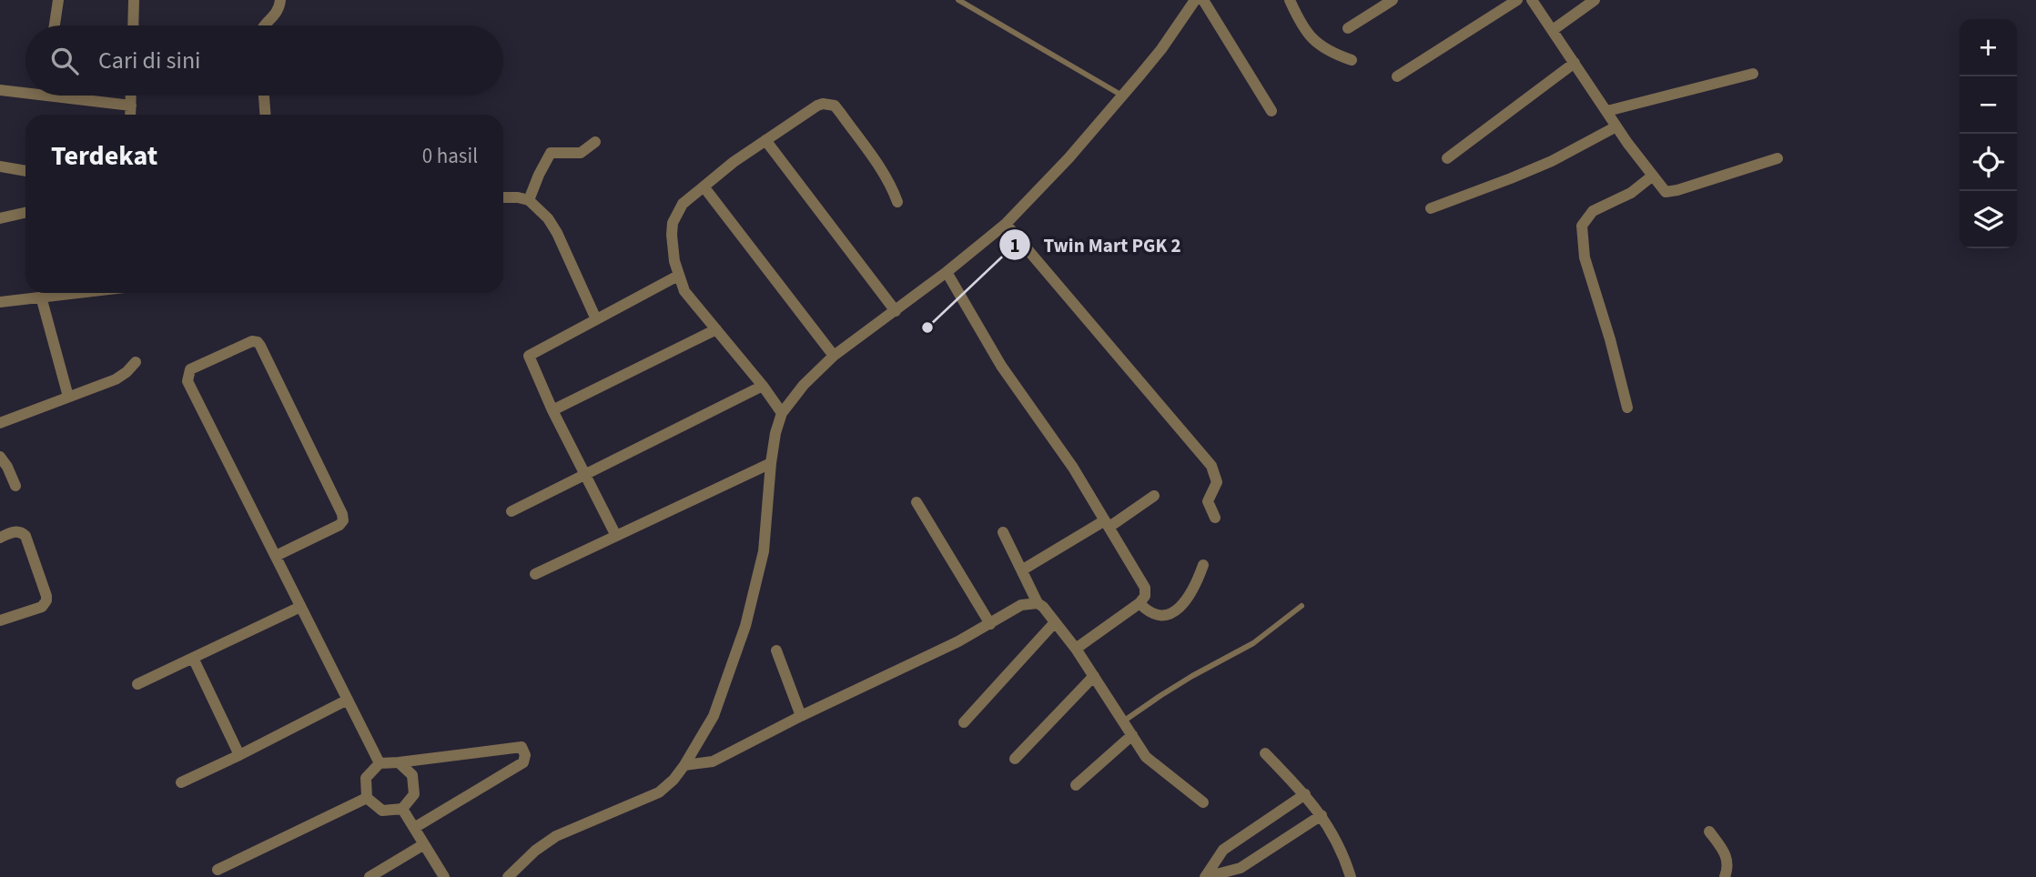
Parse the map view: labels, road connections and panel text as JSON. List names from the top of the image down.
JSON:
{
  "places": ["Twin Mart PGK 2"],
  "page": {
    "map_buttons": ["+", "−"],
    "search": "Cari di sini",
    "heading": ["Terdekat", "0 hasil"]
  }
}
